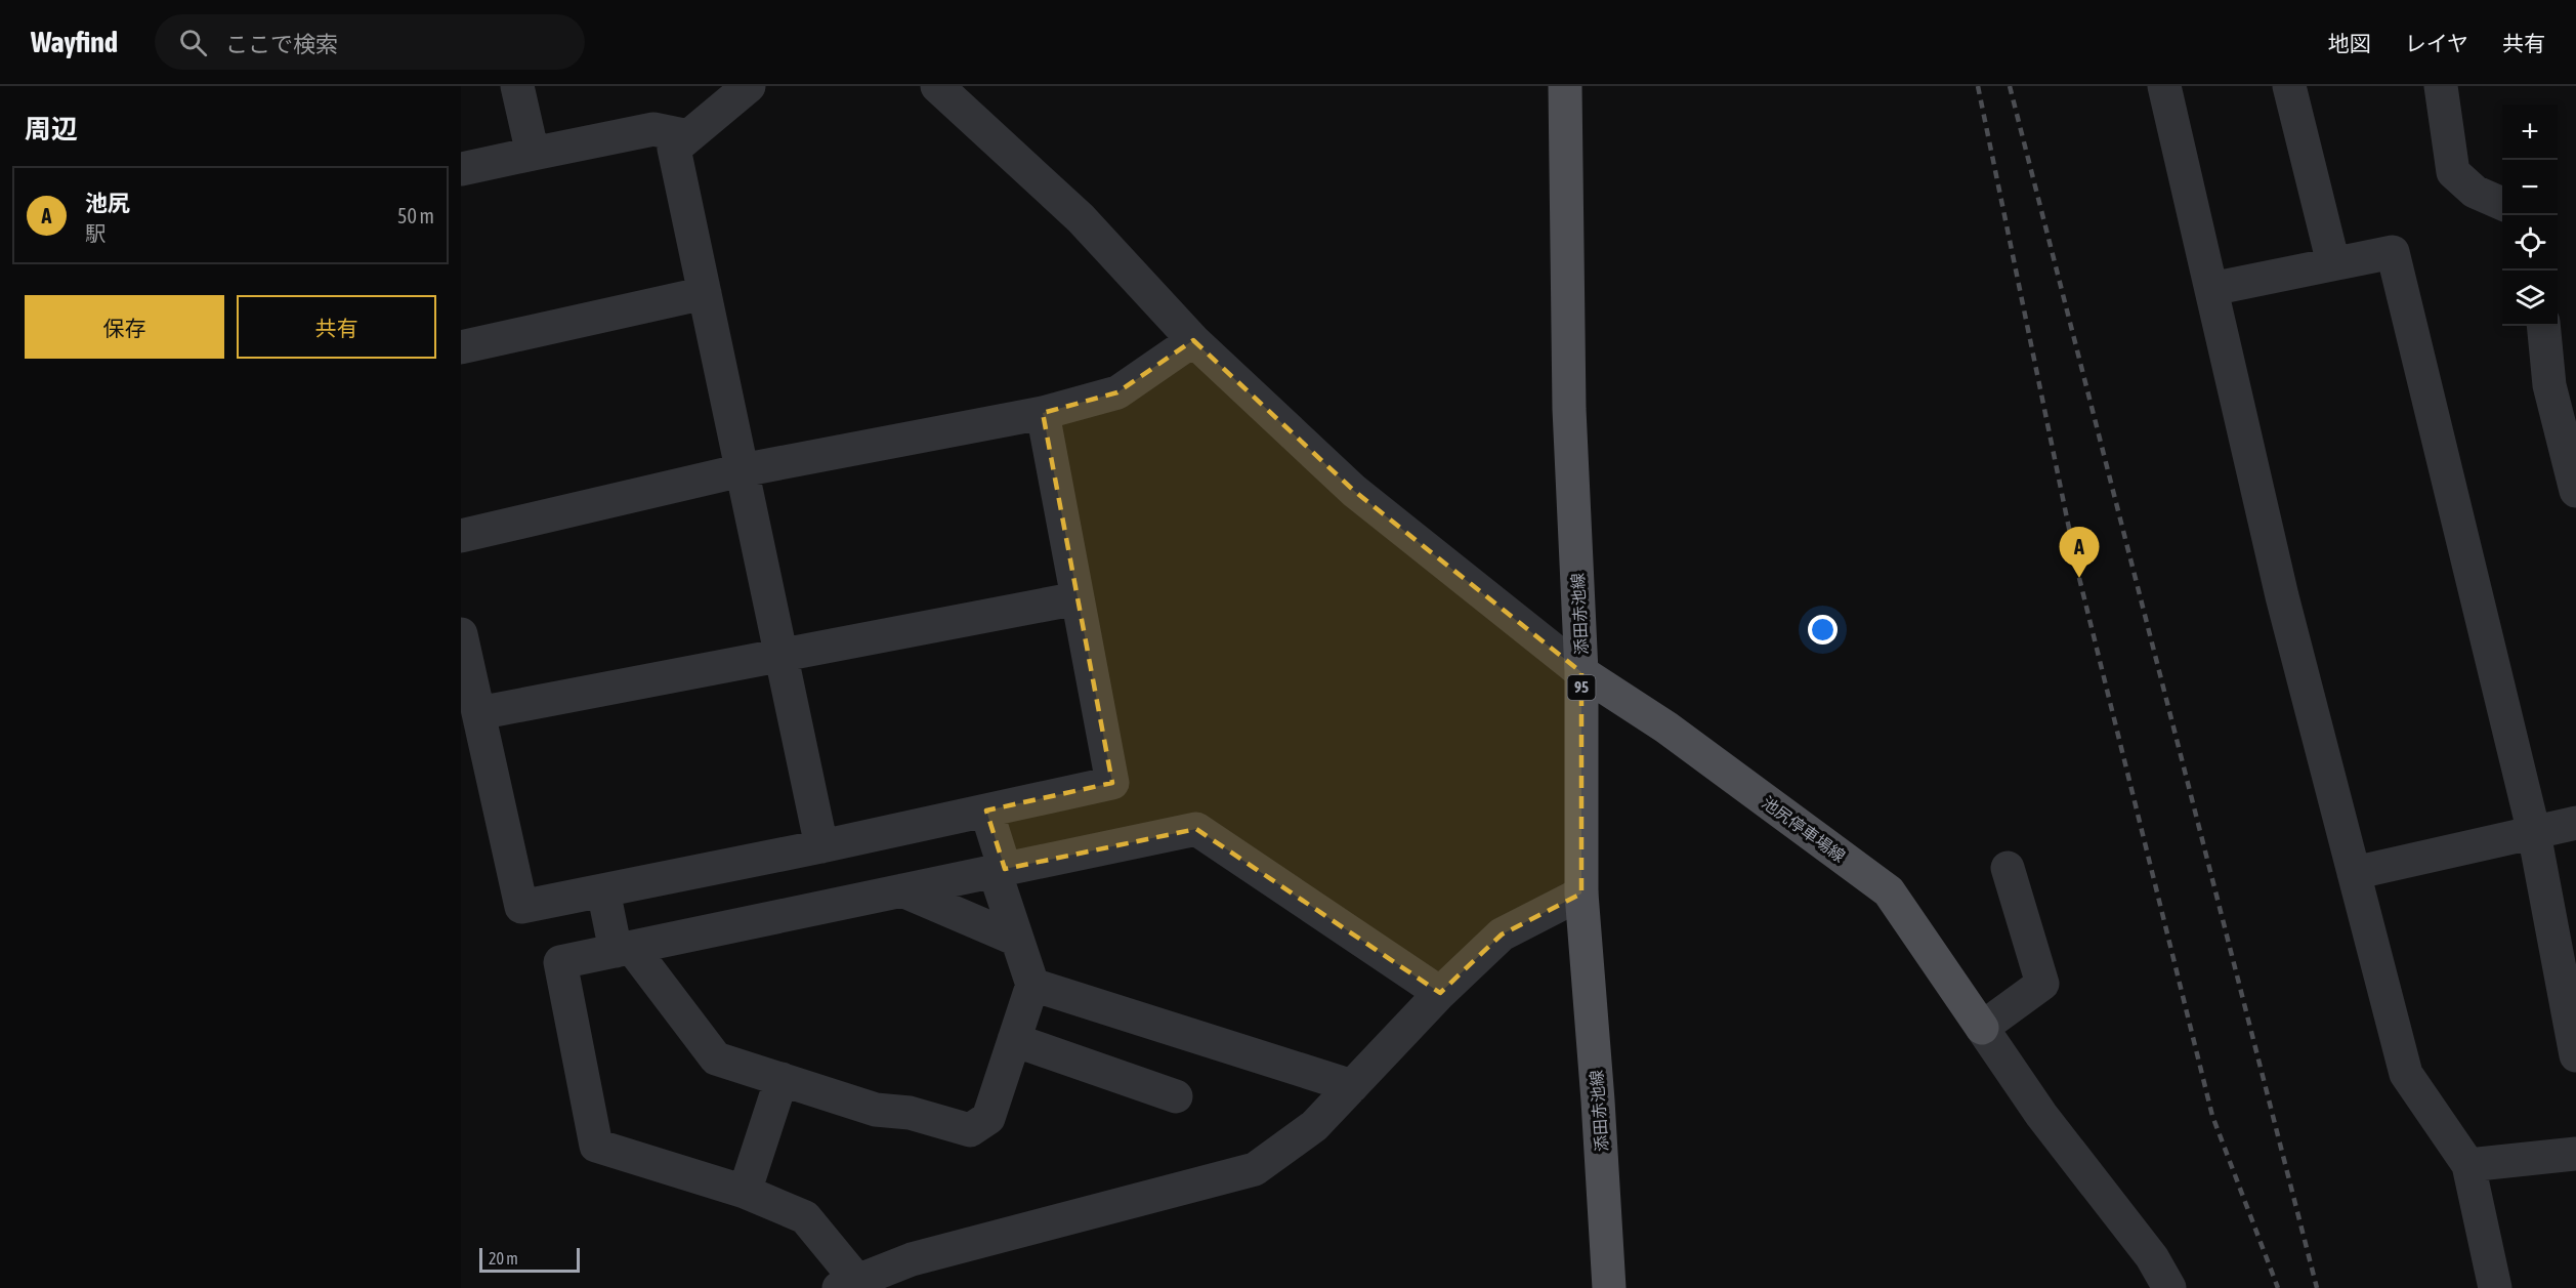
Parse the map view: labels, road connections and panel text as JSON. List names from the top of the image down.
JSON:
{
  "streets": {
    "main road": ["添田赤池線", "95", "池尻停車場線"]
  },
  "crossings": [
    ["添田赤池線", "池尻停車場線"]
  ],
  "scale_bar": "20 m",
  "page": {
    "header": "Wayfind",
    "search": "ここで検索",
    "nav": ["地図", "レイヤ", "共有"],
    "heading": "周辺",
    "map_buttons": ["+", "−"],
    "list": [
      {
        "mark": "A",
        "name": "池尻",
        "note": "駅",
        "value": "50 m"
      }
    ],
    "buttons": ["保存", "共有"],
    "pins": "A",
    "scale": "20 m"
  }
}
